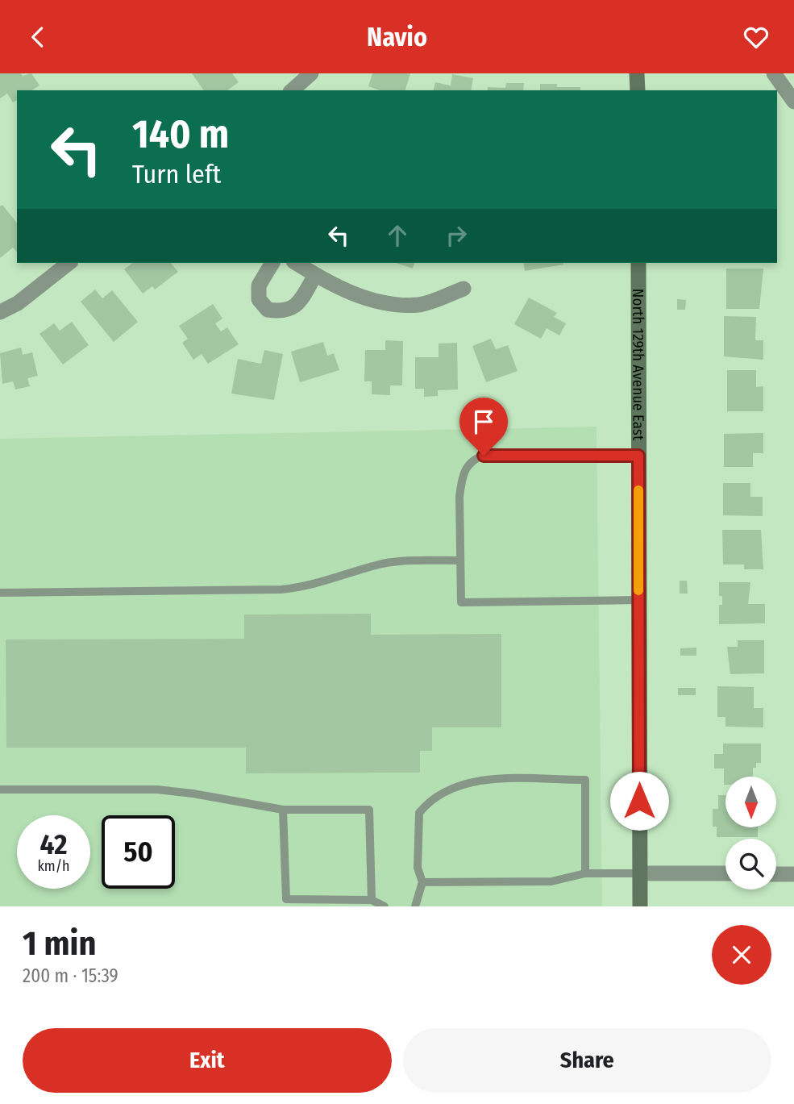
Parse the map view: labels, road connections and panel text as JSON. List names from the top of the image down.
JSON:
{
  "streets": {
    "main road": ["North 129th Avenue East"]
  },
  "north": "bottom",
  "page": {
    "header": "Navio",
    "turn": ["140 m", "Turn left"],
    "speed": "42 km/h",
    "limit": "50",
    "heading": ["1 min", "200 m · 15:39"],
    "buttons": ["Exit", "Share"]
  }
}
